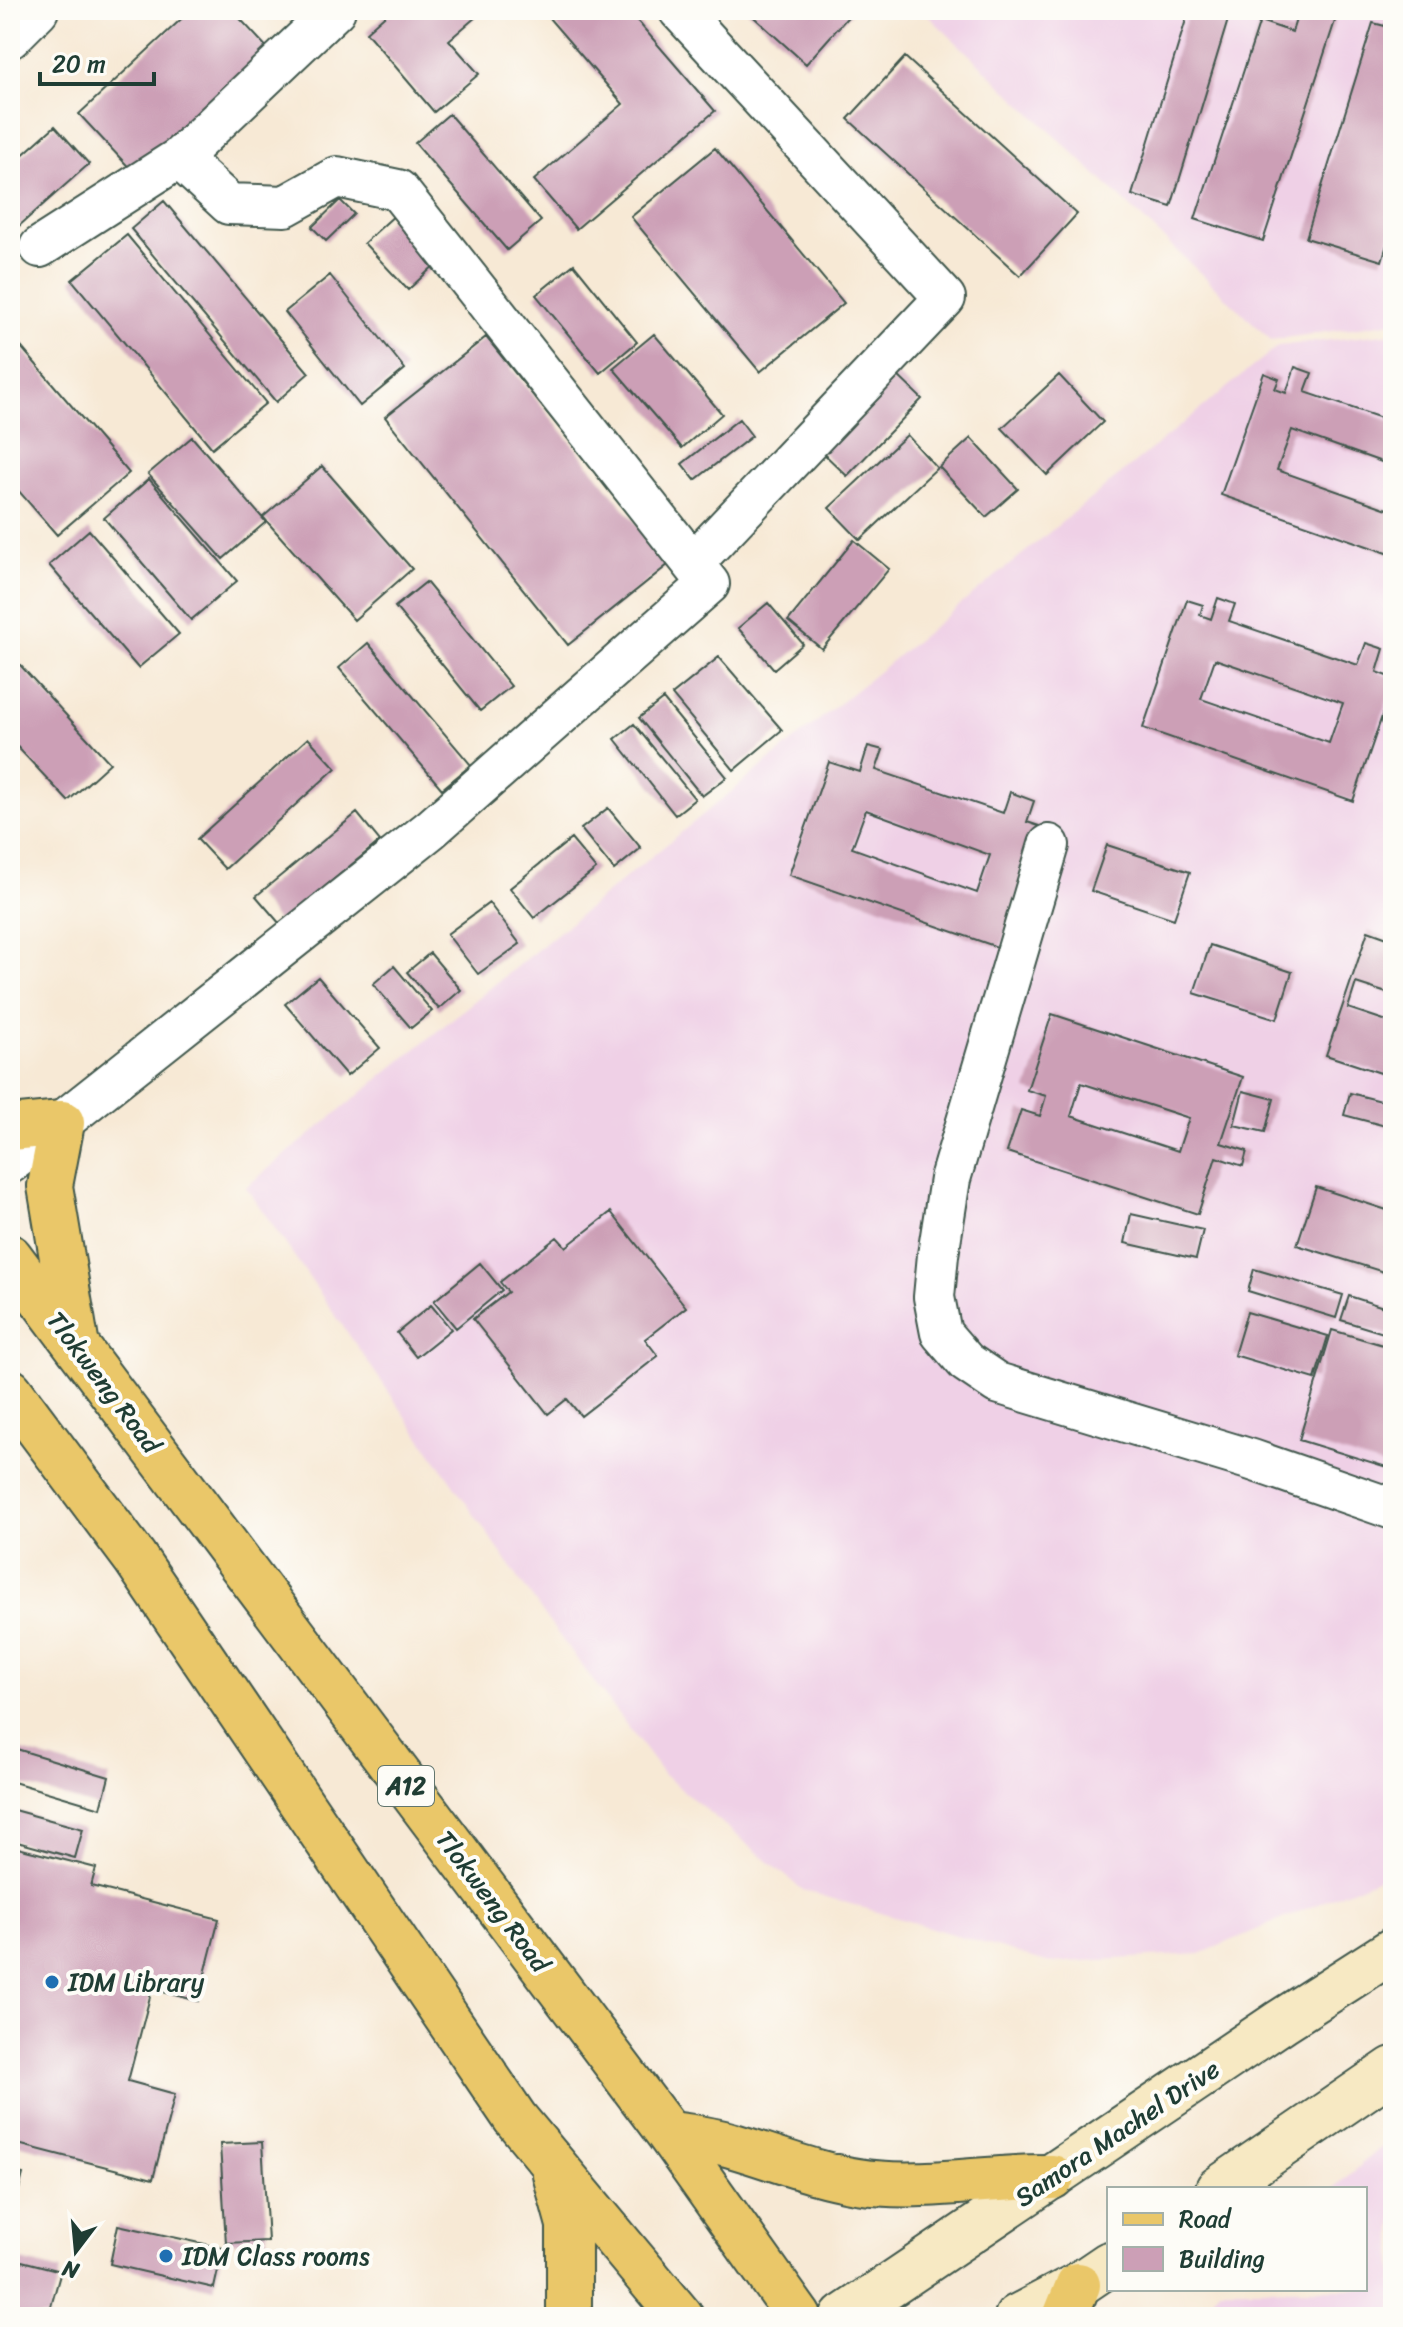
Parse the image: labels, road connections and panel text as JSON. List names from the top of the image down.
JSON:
{
  "streets": {
    "main road": ["Tlokweng Road", "A12", "Samora Machel Drive"]
  },
  "places": ["IDM Library", "IDM Class rooms"],
  "legend": ["Road", "Building"],
  "scale_bar": "20 m",
  "north": "bottom"
}
